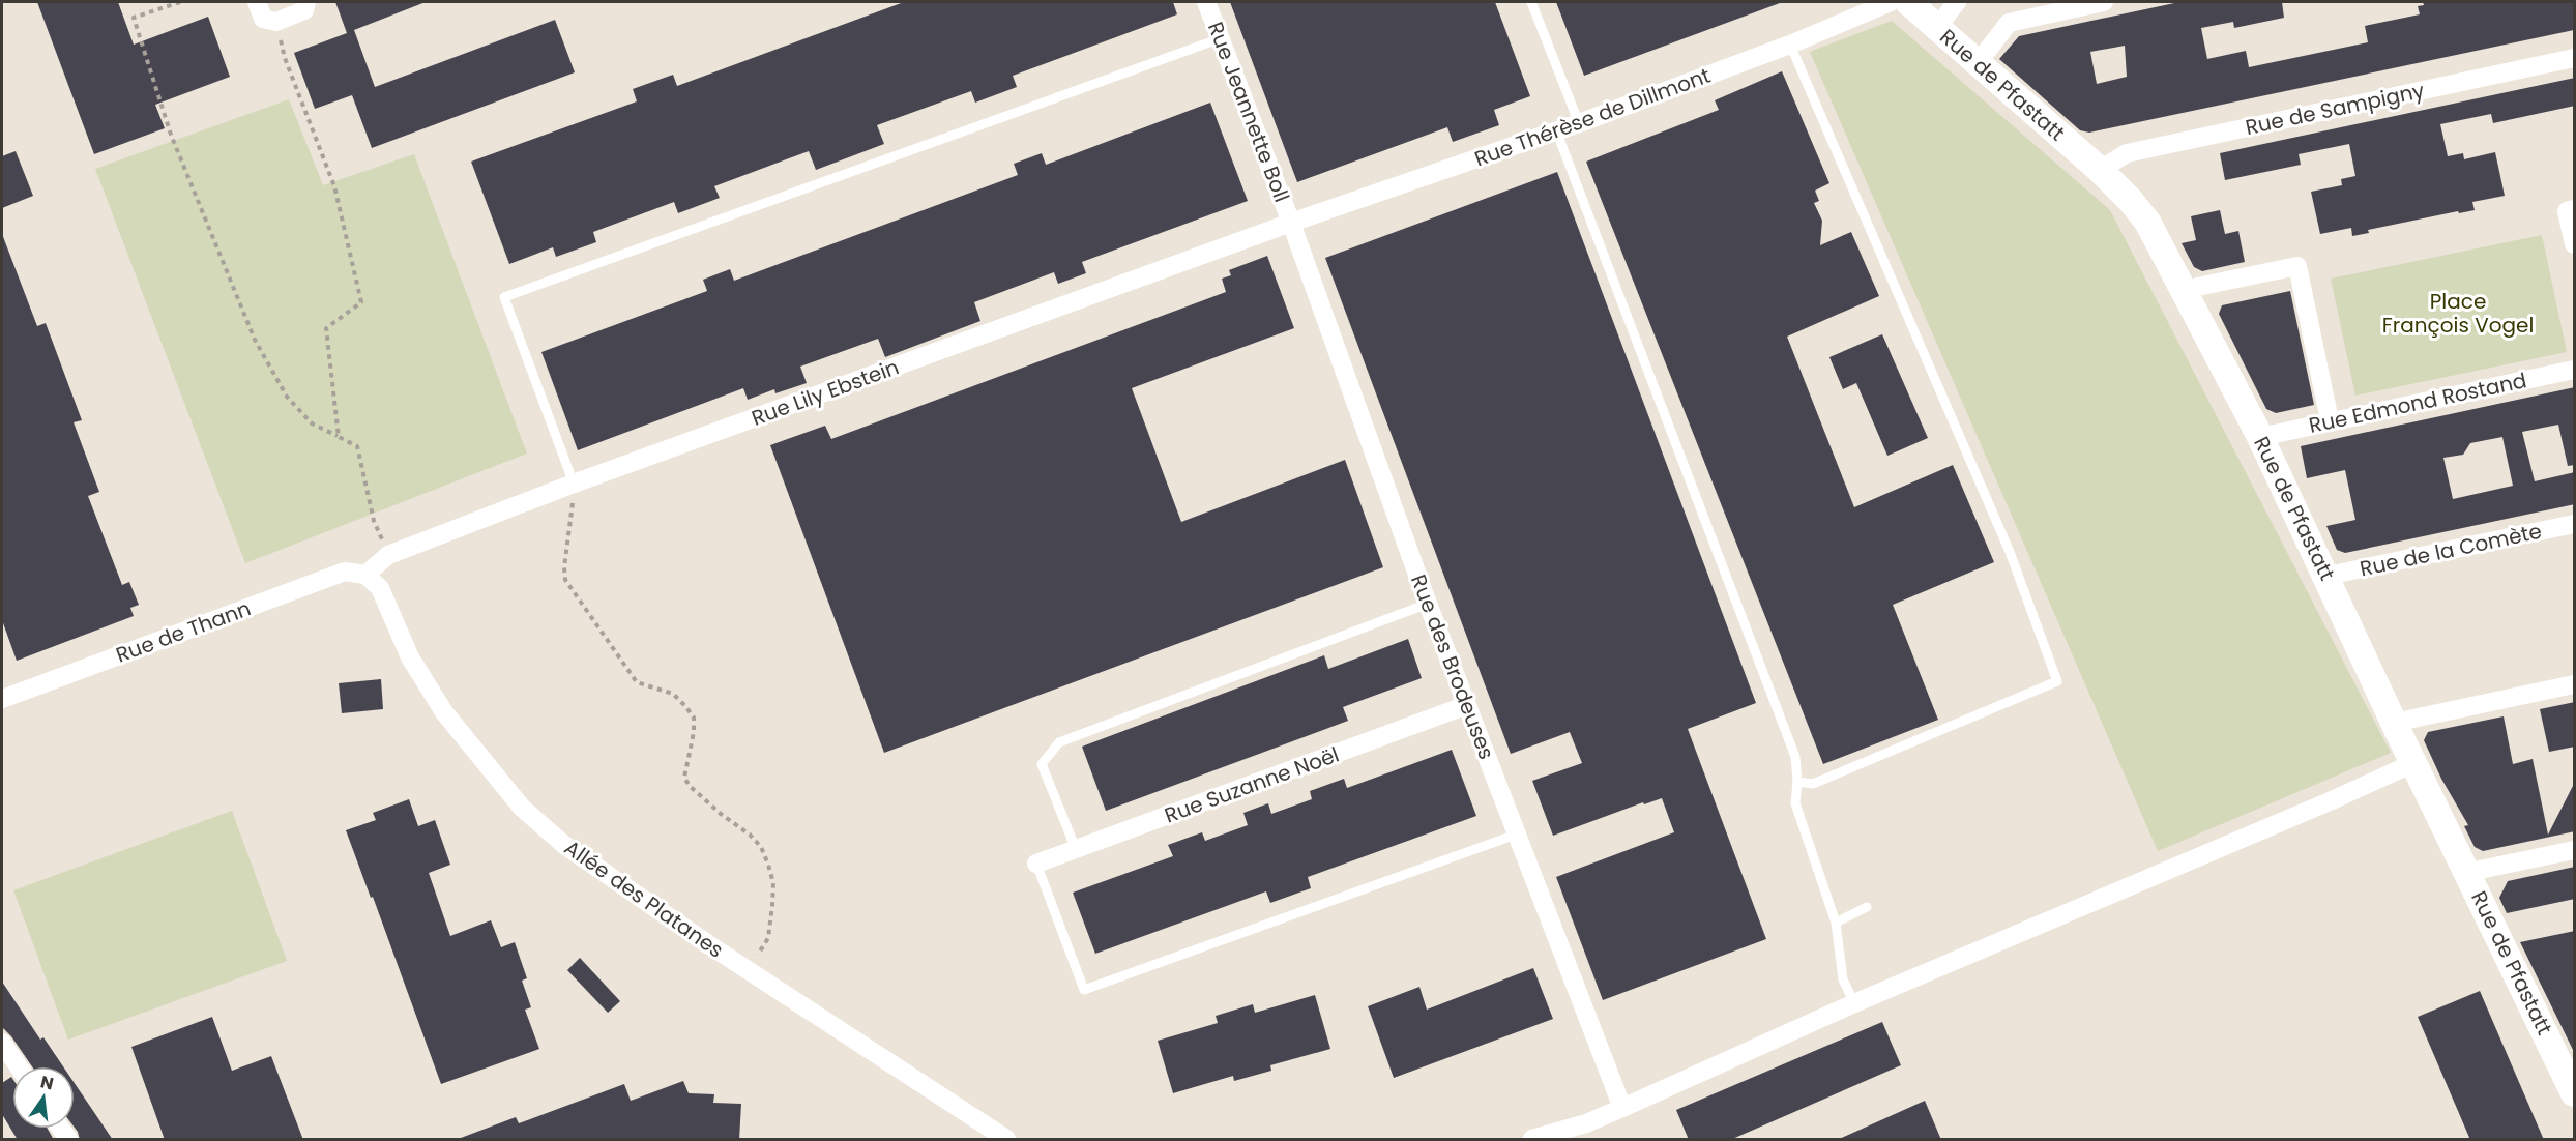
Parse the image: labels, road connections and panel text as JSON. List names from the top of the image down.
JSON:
{
  "streets": {
    "street": [
      "Rue de Pfastatt",
      "Rue de Sampigny",
      "Rue Jeannette Boll",
      "Rue Thérèse de Dillmont",
      "Rue Lily Ebstein",
      "Rue Edmond Rostand",
      "Rue de la Comète",
      "Rue de Thann",
      "Rue des Brodeuses",
      "Rue Suzanne Noël",
      "Allée des Platanes"
    ]
  },
  "crossings": [
    ["Rue de Pfastatt", "Rue de Sampigny"],
    ["Rue de Pfastatt", "Rue Edmond Rostand"],
    ["Rue de Pfastatt", "Rue de la Comète"],
    ["Rue Jeannette Boll", "Rue Thérèse de Dillmont"],
    ["Rue Jeannette Boll", "Rue Lily Ebstein"],
    ["Rue Jeannette Boll", "Rue des Brodeuses"],
    ["Rue Thérèse de Dillmont", "Rue Lily Ebstein"],
    ["Rue Thérèse de Dillmont", "Rue des Brodeuses"],
    ["Rue Lily Ebstein", "Rue de Thann"],
    ["Rue Lily Ebstein", "Rue des Brodeuses"],
    ["Rue Lily Ebstein", "Allée des Platanes"],
    ["Rue de Thann", "Allée des Platanes"],
    ["Rue des Brodeuses", "Rue Suzanne Noël"]
  ],
  "parks": ["Place François Vogel"],
  "north": "top"
}
